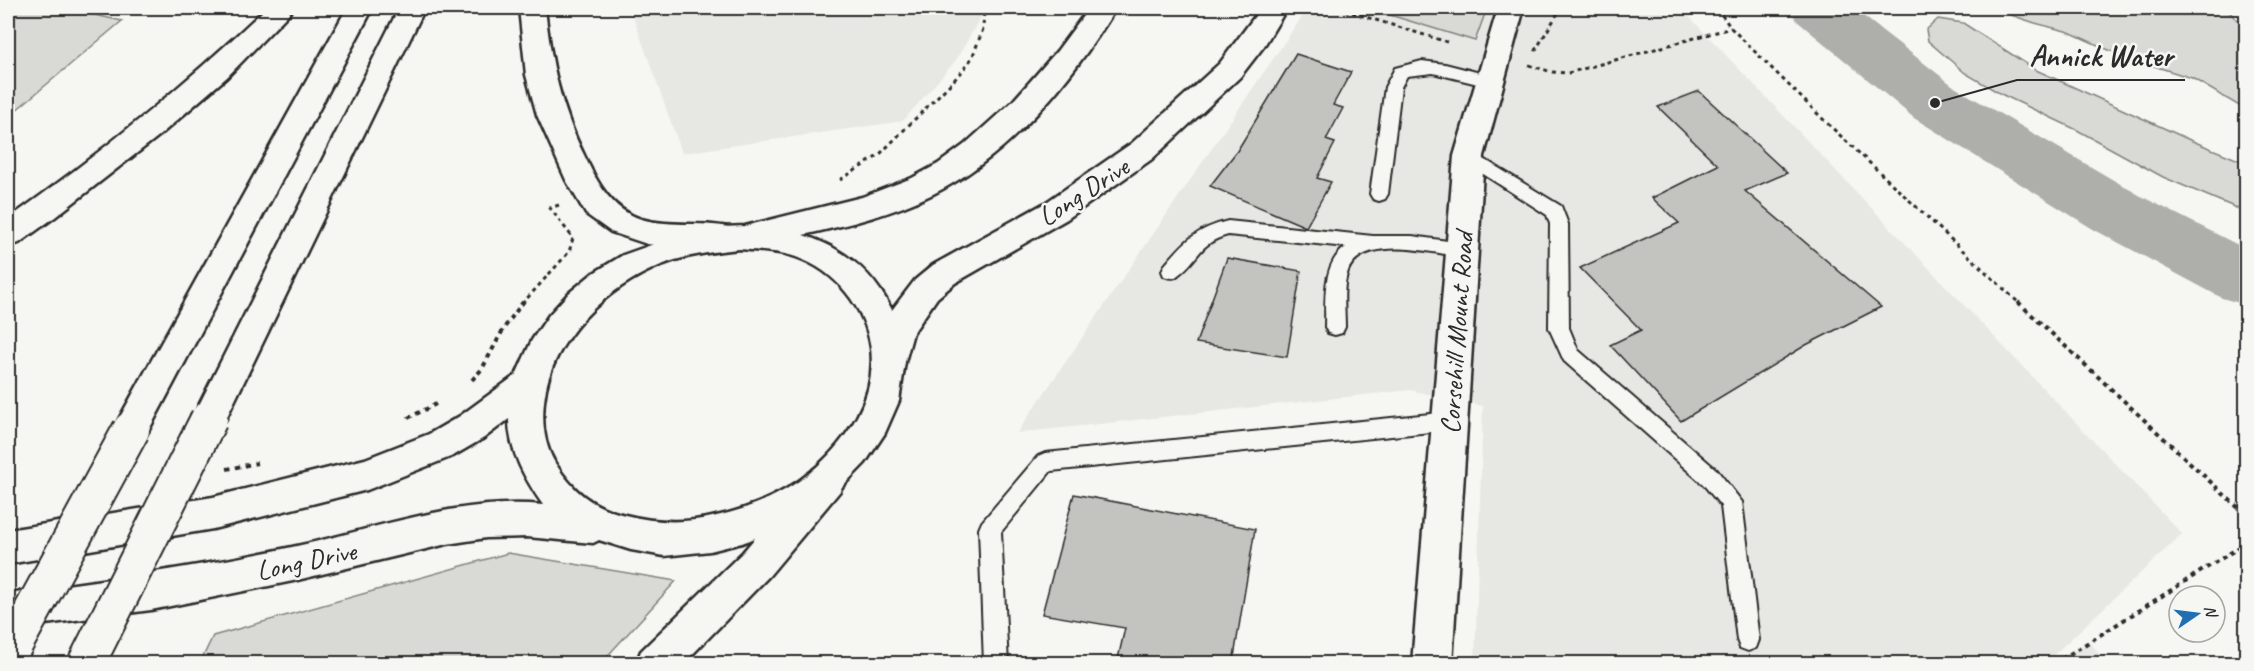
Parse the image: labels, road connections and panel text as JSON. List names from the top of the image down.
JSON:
{
  "streets": {
    "main road": ["Long Drive", "Corsehill Mount Road"]
  },
  "places": ["Annick Water"],
  "north": "right"
}
